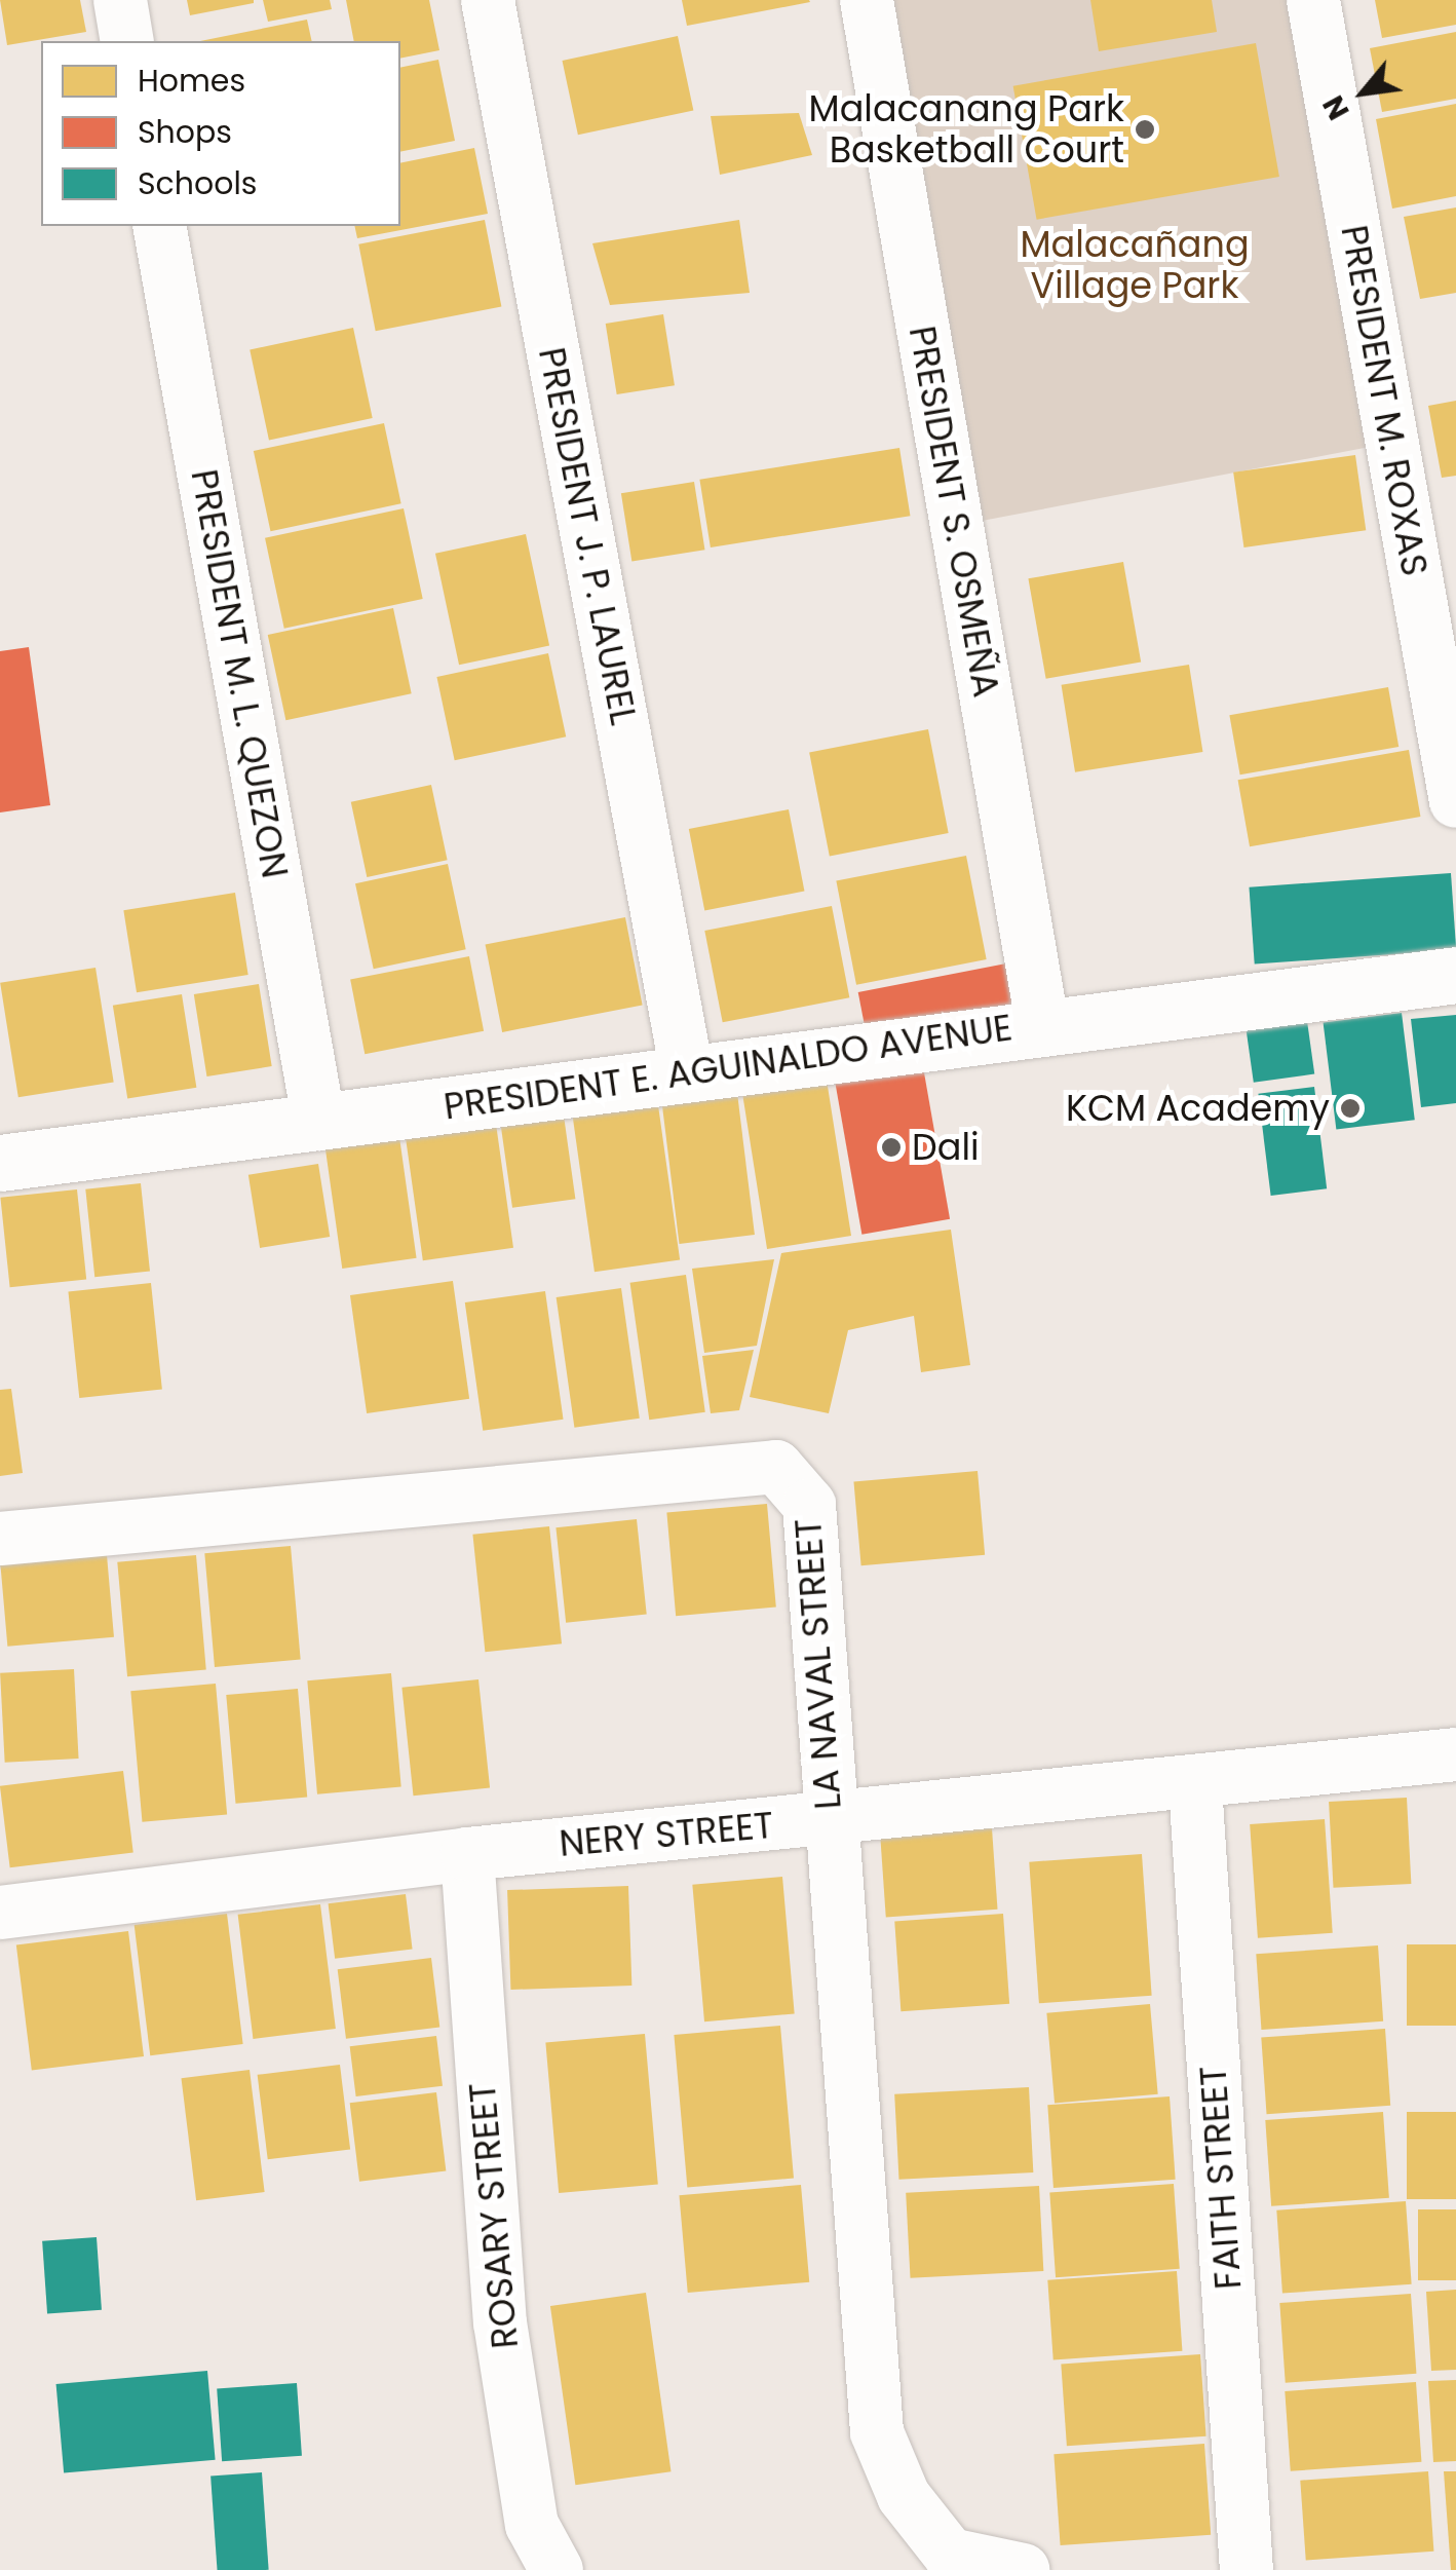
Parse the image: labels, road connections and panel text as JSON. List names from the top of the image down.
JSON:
{
  "streets": {
    "main road": ["PRESIDENT E. AGUINALDO AVENUE"],
    "street": [
      "PRESIDENT M. ROXAS",
      "PRESIDENT S. OSMEÑA",
      "PRESIDENT J. P. LAUREL",
      "PRESIDENT M. L. QUEZON",
      "LA NAVAL STREET",
      "NERY STREET",
      "FAITH STREET",
      "ROSARY STREET"
    ]
  },
  "crossings": [
    ["PRESIDENT S. OSMEÑA", "PRESIDENT E. AGUINALDO AVENUE"],
    ["PRESIDENT J. P. LAUREL", "PRESIDENT E. AGUINALDO AVENUE"],
    ["PRESIDENT M. L. QUEZON", "PRESIDENT E. AGUINALDO AVENUE"],
    ["LA NAVAL STREET", "NERY STREET"],
    ["NERY STREET", "FAITH STREET"],
    ["NERY STREET", "ROSARY STREET"]
  ],
  "parks": ["Malacañang Village Park"],
  "places": ["Malacanang Park Basketball Court", "KCM Academy", "Dali"],
  "legend": ["Homes", "Shops", "Schools"],
  "north": "bottom left"
}
